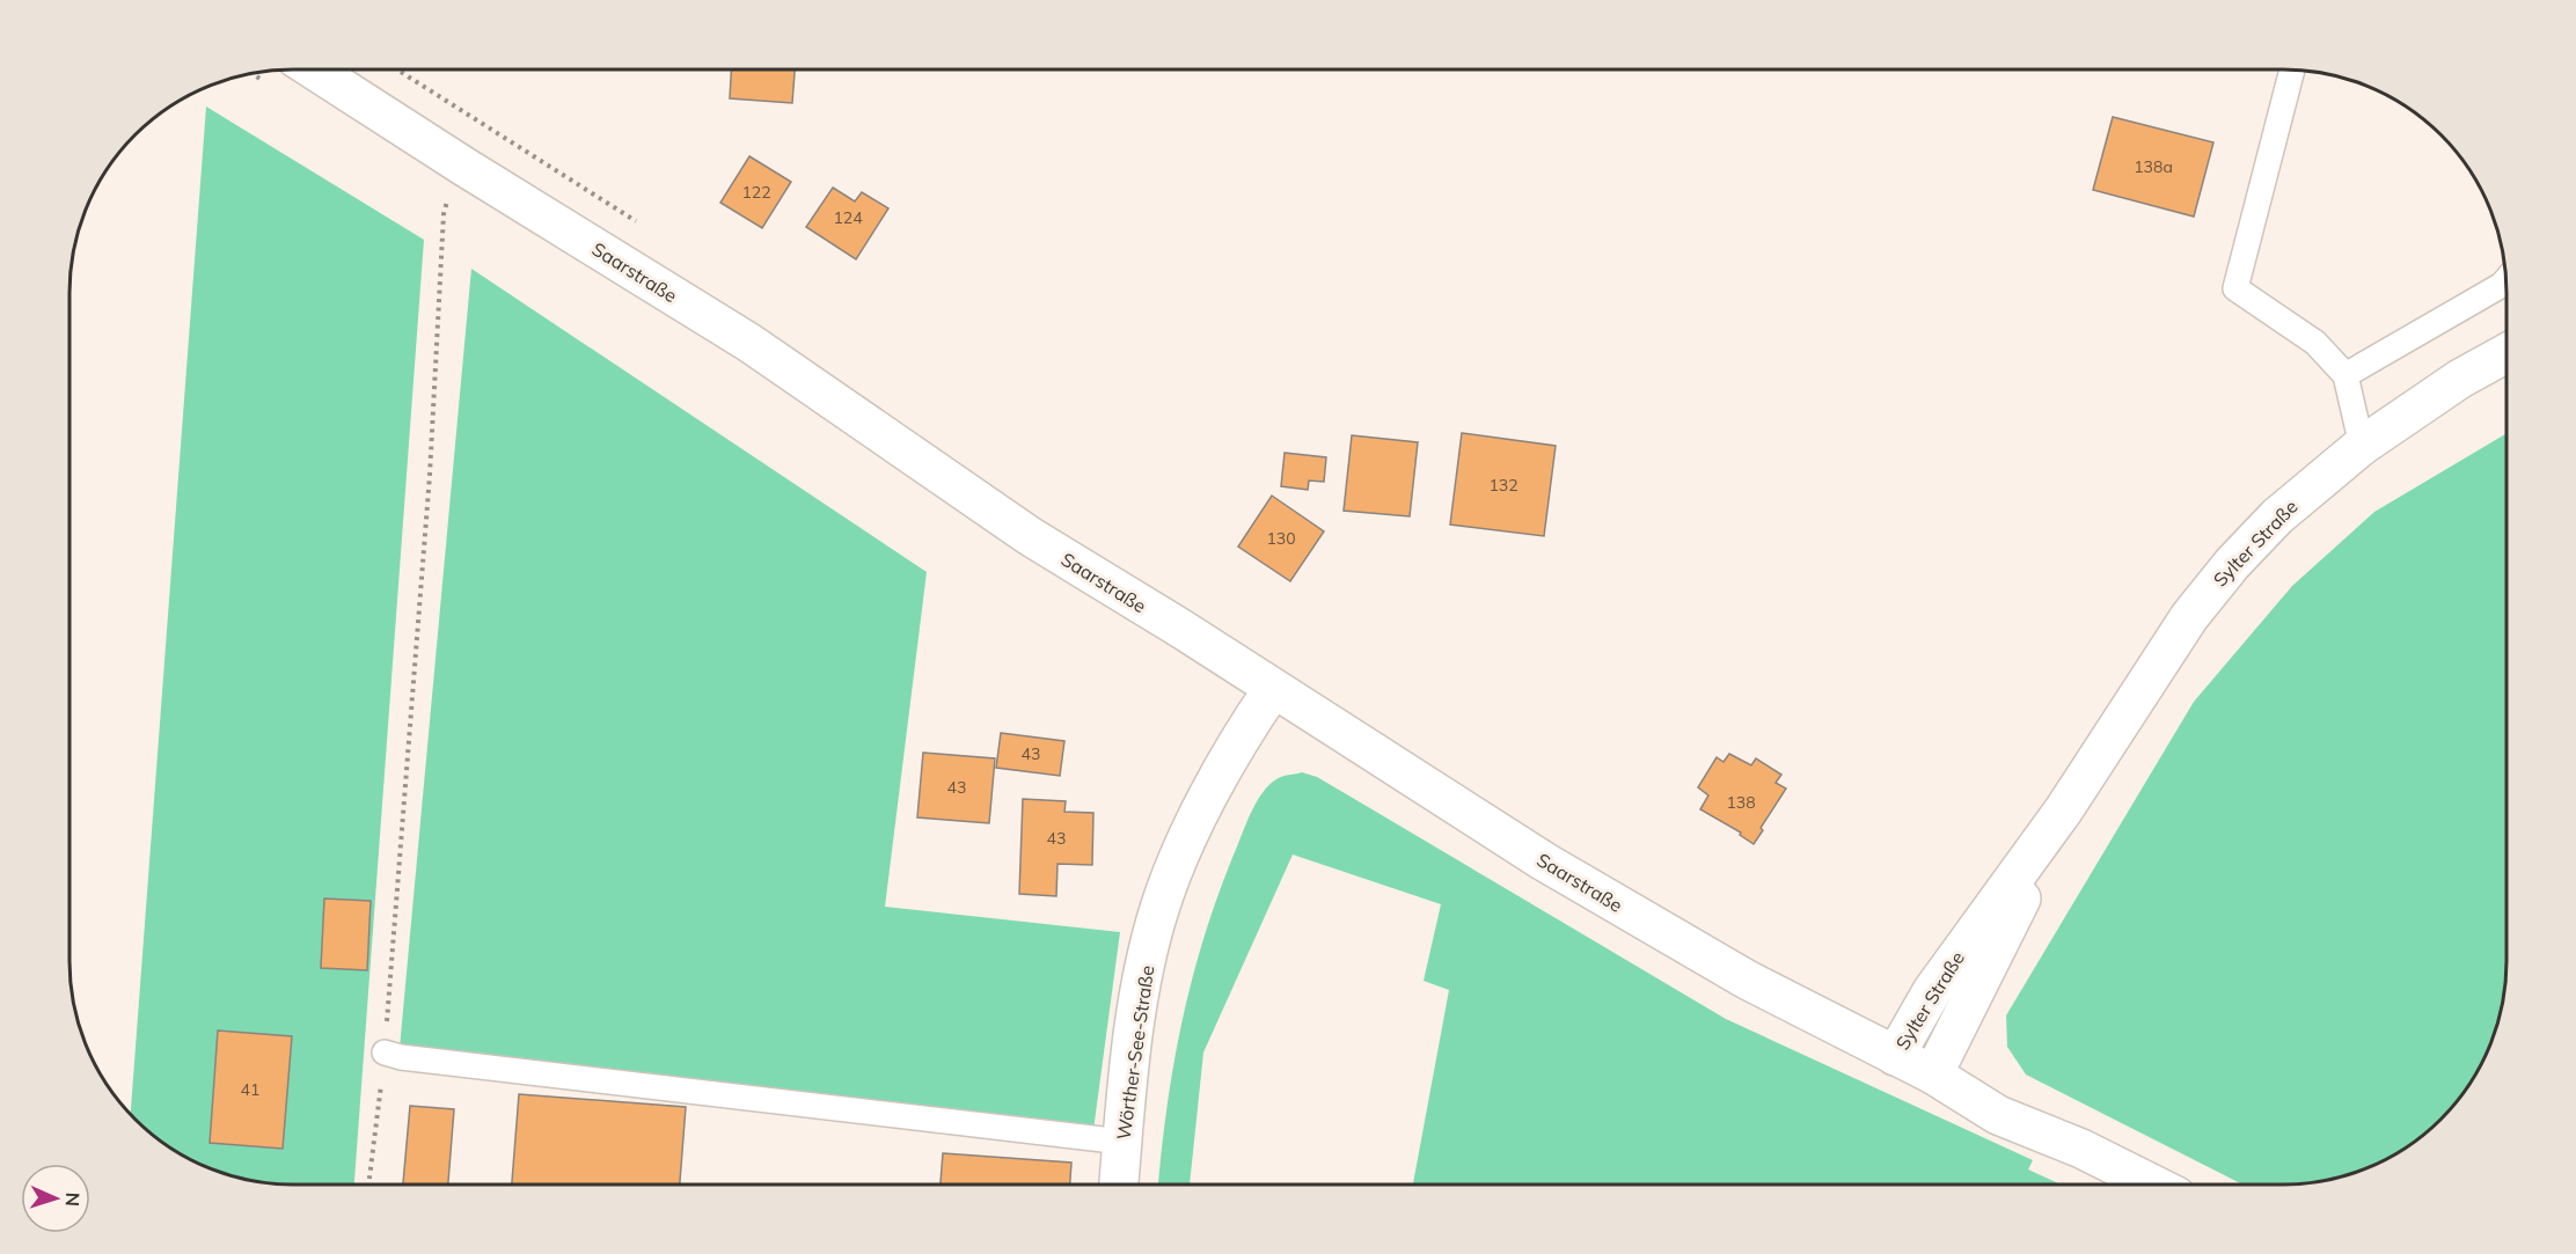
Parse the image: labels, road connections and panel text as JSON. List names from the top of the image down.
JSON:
{
  "streets": {
    "main road": ["Saarstraße", "Sylter Straße", "Wörther-See-Straße"]
  },
  "crossings": [
    ["Saarstraße", "Sylter Straße"],
    ["Saarstraße", "Wörther-See-Straße"]
  ],
  "house_numbers": [
    "138a",
    "122",
    "124",
    "132",
    "130",
    "43",
    "43",
    "138",
    "43",
    "41"
  ],
  "north": "right"
}
